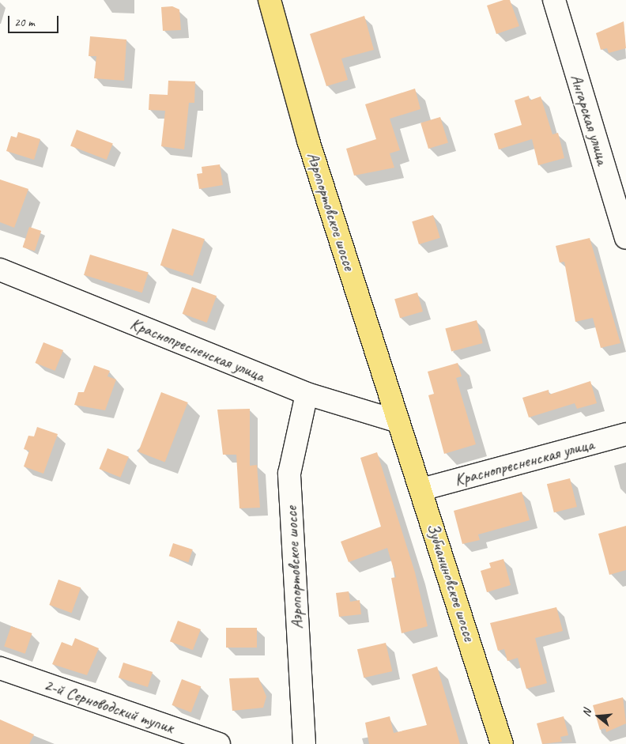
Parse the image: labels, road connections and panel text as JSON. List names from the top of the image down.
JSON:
{
  "streets": {
    "main road": ["Аэропортовское шоссе", "Зубчаниновское шоссе"],
    "street": ["Ангарская улица", "Краснопресненская улица", "2-й Серноводский тупик"]
  },
  "crossings": [
    ["Аэропортовское шоссе", "Краснопресненская улица"],
    ["Аэропортовское шоссе", "Зубчаниновское шоссе"],
    ["Краснопресненская улица", "Зубчаниновское шоссе"]
  ],
  "scale_bar": "20 m",
  "north": "left"
}
